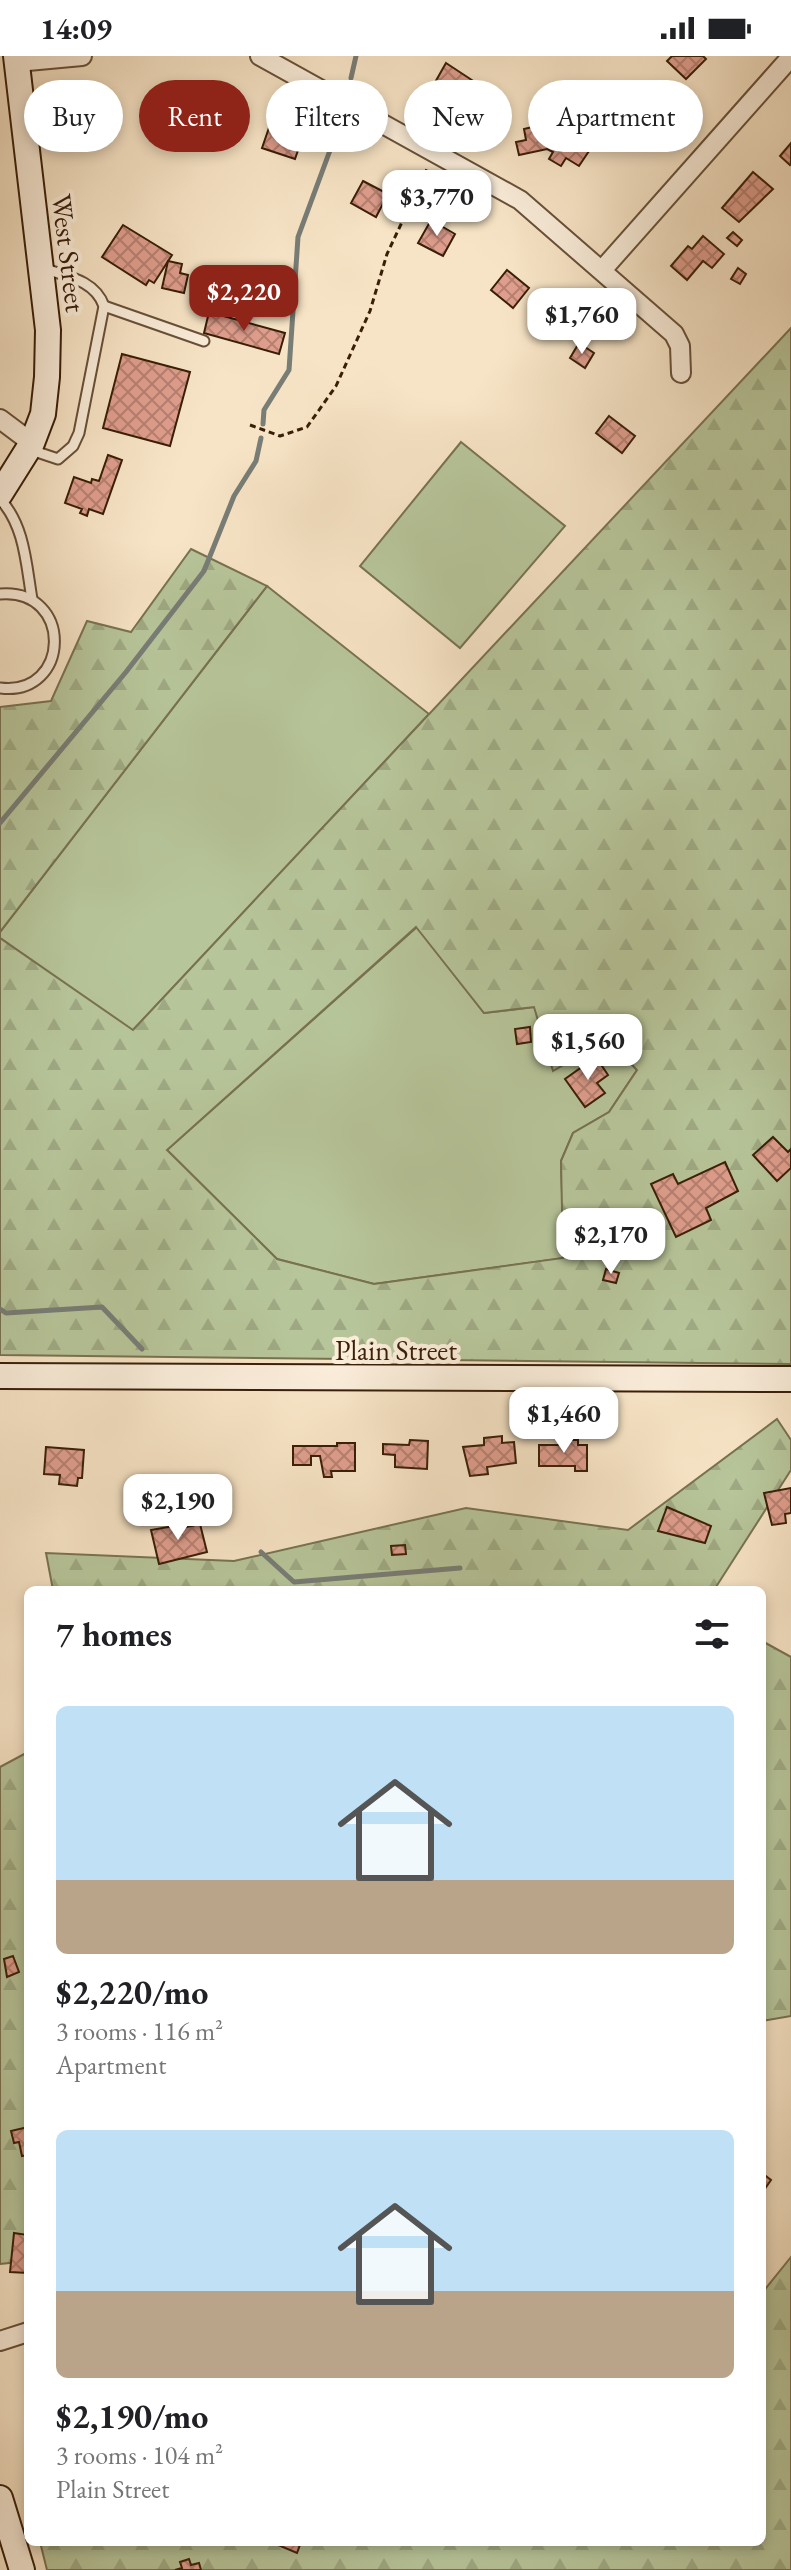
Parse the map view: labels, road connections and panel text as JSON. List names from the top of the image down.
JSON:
{
  "streets": {
    "street": ["West Street", "Plain Street"]
  },
  "page": {
    "status": "14:09",
    "chip": [
      "Buy",
      "Rent",
      "Filters",
      "New",
      "Apartment"
    ],
    "price": [
      "$3,770",
      "$2,220",
      "$1,760",
      "$1,560",
      "$2,170",
      "$1,460",
      "$2,190"
    ],
    "heading": "7 homes",
    "list": [
      {
        "name": "$2,220/mo",
        "note": "3 rooms · 116 m² · Apartment"
      },
      {
        "name": "$2,190/mo",
        "note": "3 rooms · 104 m² · Plain Street"
      }
    ]
  }
}
